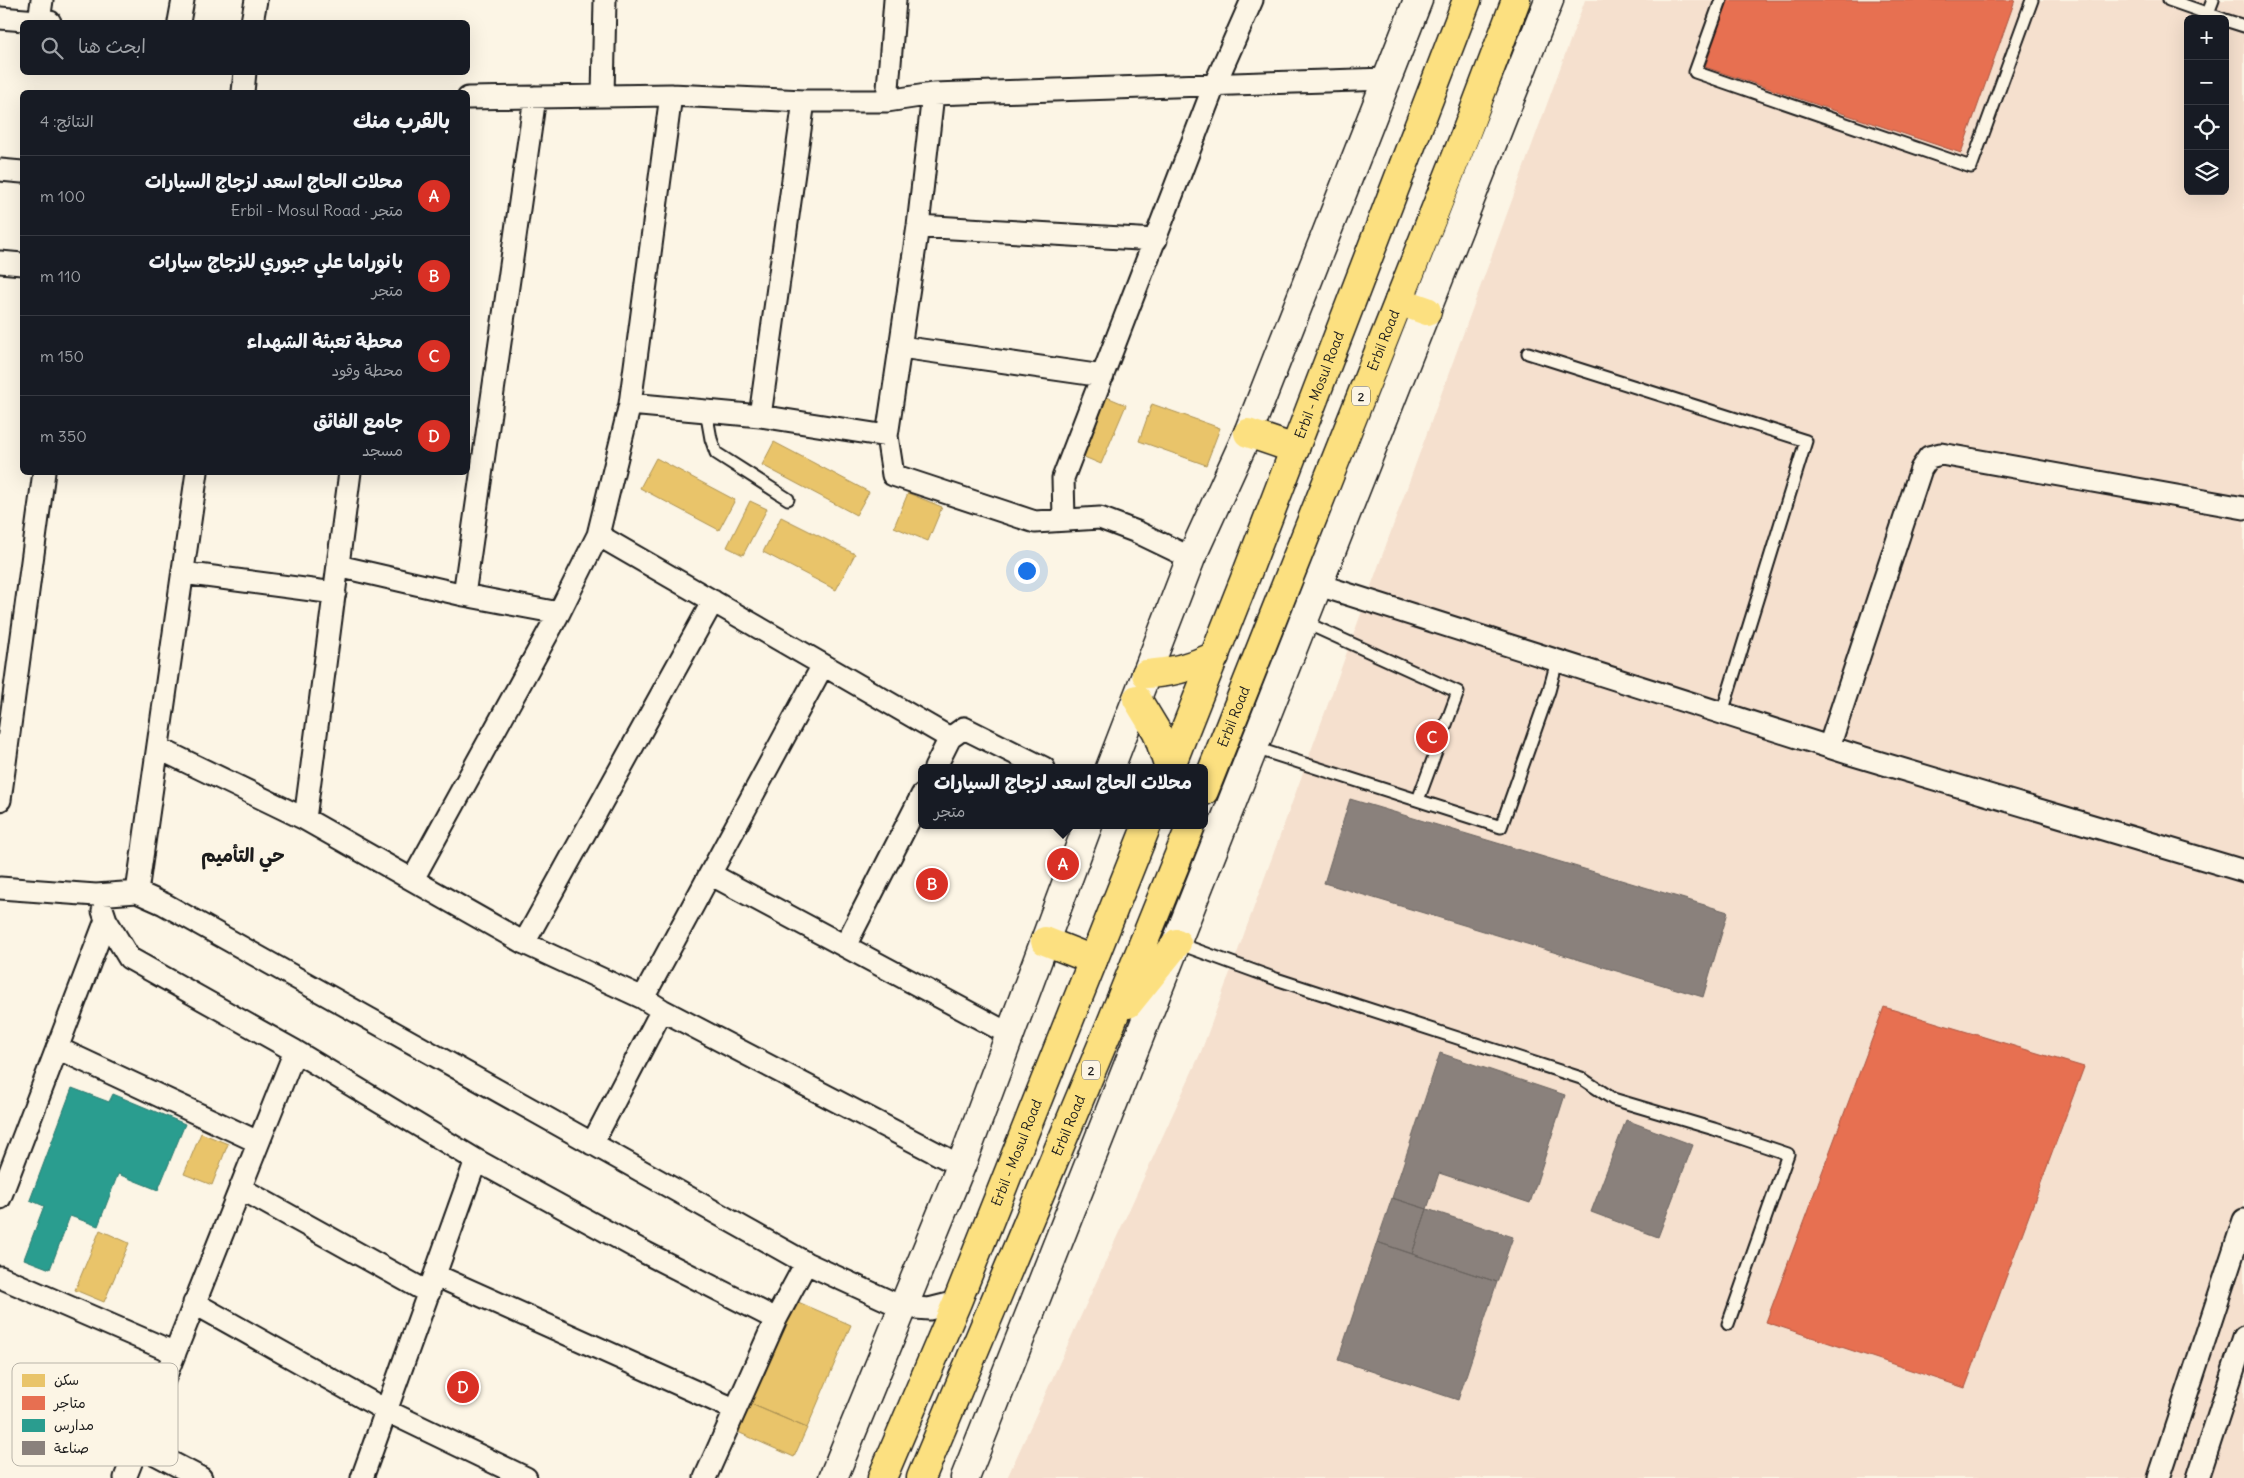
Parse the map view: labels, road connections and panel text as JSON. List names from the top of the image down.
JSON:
{
  "streets": {
    "highway": ["Erbil Road", "Erbil - Mosul Road", "2"]
  },
  "crossings": [
    ["Erbil Road", "2"]
  ],
  "districts": ["حي التأميم"],
  "legend": [
    "سكن",
    "متاجر",
    "مدارس",
    "صناعة"
  ],
  "page": {
    "map_buttons": ["+", "−"],
    "search": "ابحث هنا",
    "heading": ["بالقرب منك", "النتائج: 4"],
    "list": [
      {
        "mark": "A",
        "name": "محلات الحاج اسعد لزجاج السيارات",
        "note": "متجر · Erbil - Mosul Road",
        "value": "100 m"
      },
      {
        "mark": "B",
        "name": "بانوراما علي جبوري للزجاج سيارات",
        "note": "متجر",
        "value": "110 m"
      },
      {
        "mark": "C",
        "name": "محطة تعبئة الشهداء",
        "note": "محطة وقود",
        "value": "150 m"
      },
      {
        "mark": "D",
        "name": "جامع الفائق",
        "note": "مسجد",
        "value": "350 m"
      }
    ],
    "pins": [
      "C",
      "A",
      "B",
      "D"
    ],
    "popup": ["محلات الحاج اسعد لزجاج السيارات", "متجر"]
  }
}
